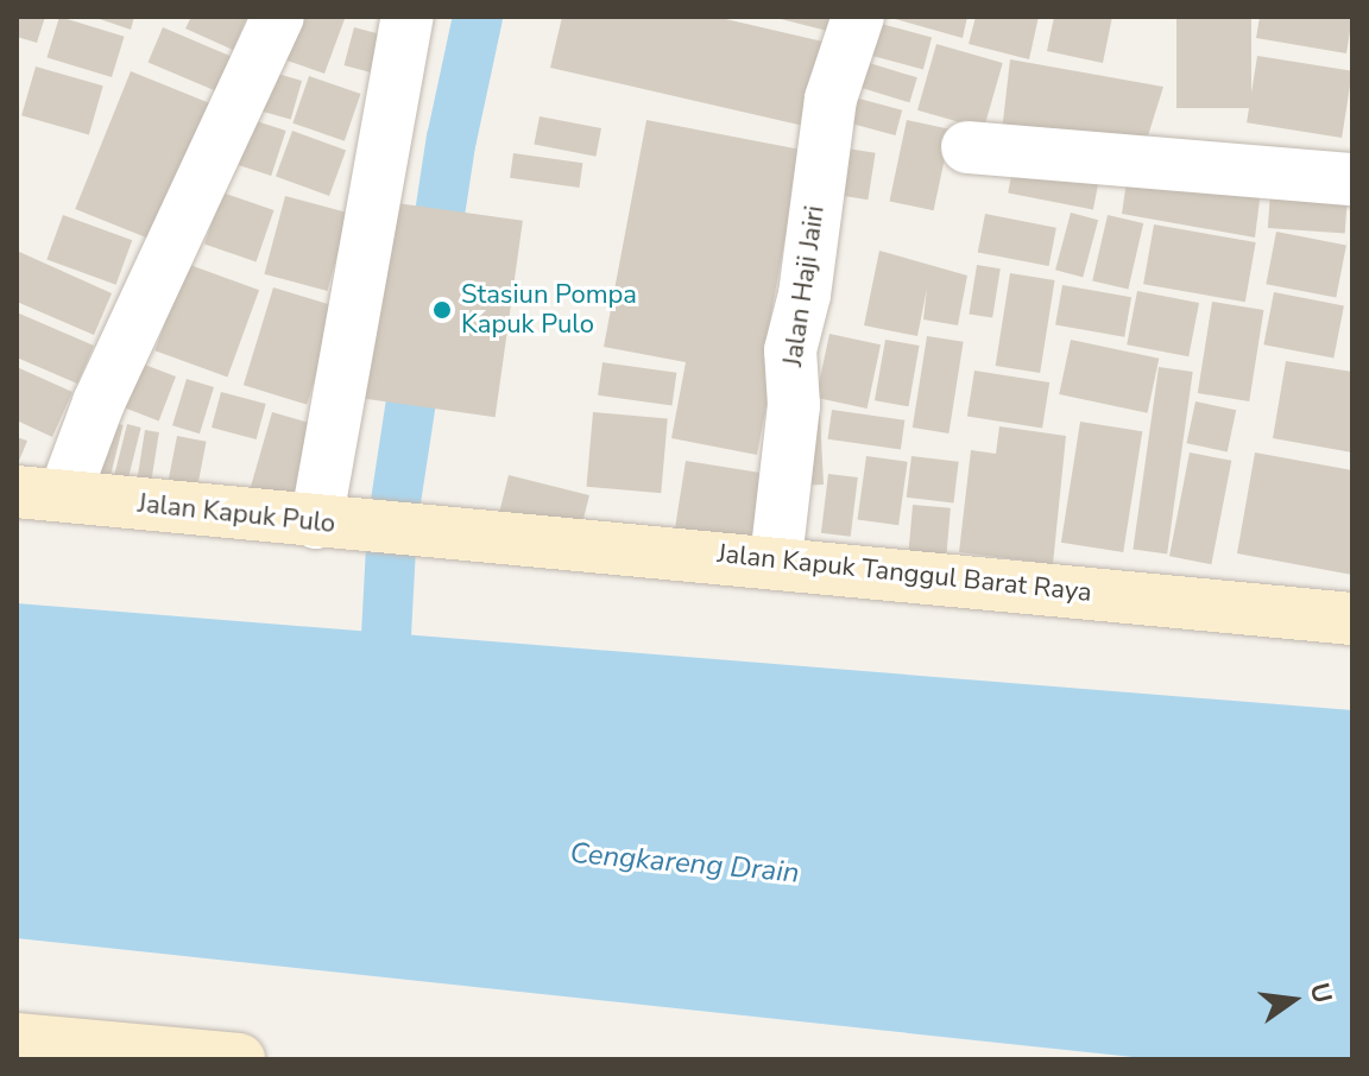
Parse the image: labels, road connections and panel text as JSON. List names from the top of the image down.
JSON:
{
  "streets": {
    "main road": ["Jalan Kapuk Pulo", "Jalan Kapuk Tanggul Barat Raya"],
    "street": ["Jalan Haji Jairi"]
  },
  "crossings": [
    ["Jalan Haji Jairi", "Jalan Kapuk Tanggul Barat Raya"],
    ["Jalan Kapuk Pulo", "Jalan Kapuk Tanggul Barat Raya"]
  ],
  "water": ["Cengkareng Drain"],
  "places": ["Stasiun Pompa Kapuk Pulo"],
  "north": "right"
}
